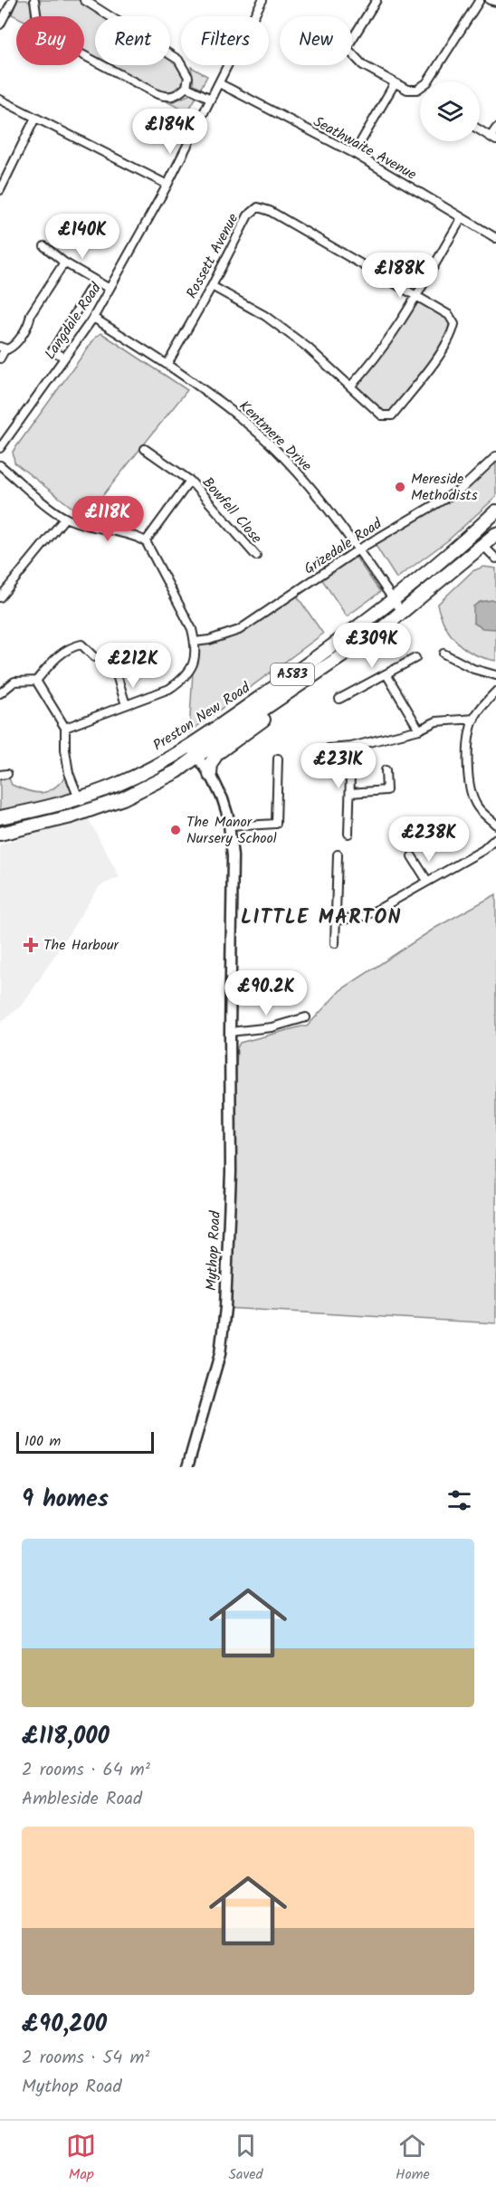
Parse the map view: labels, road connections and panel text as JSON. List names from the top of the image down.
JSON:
{
  "streets": {
    "highway": ["A583", "Preston New Road"],
    "street": [
      "Seathwaite Avenue",
      "Rossett Avenue",
      "Langdale Road",
      "Kentmere Drive",
      "Bowfell Close",
      "Grizedale Road",
      "Mythop Road"
    ]
  },
  "crossings": [
    ["Seathwaite Avenue", "Langdale Road"],
    ["Rossett Avenue", "Kentmere Drive"],
    ["Langdale Road", "Kentmere Drive"],
    ["Kentmere Drive", "Grizedale Road"],
    ["Kentmere Drive", "Preston New Road"],
    ["A583", "Preston New Road"],
    ["A583", "Mythop Road"],
    ["Preston New Road", "Mythop Road"]
  ],
  "districts": ["LITTLE MARTON"],
  "places": {
    "other": ["Mereside Methodists", "The Manor Nursery School"],
    "health": ["The Harbour"]
  },
  "scale_bar": "100 m",
  "page": {
    "chip": [
      "Buy",
      "Rent",
      "Filters",
      "New"
    ],
    "price": [
      "£184K",
      "£140K",
      "£188K",
      "£118K",
      "£309K",
      "£212K",
      "£231K",
      "£238K",
      "£90.2K"
    ],
    "scale": "100 m",
    "heading": "9 homes",
    "list": [
      {
        "name": "£118,000",
        "note": "2 rooms · 64 m² · Ambleside Road"
      },
      {
        "name": "£90,200",
        "note": "2 rooms · 54 m² · Mythop Road"
      }
    ],
    "tabs": ["Map", "Saved", "Home"]
  }
}
